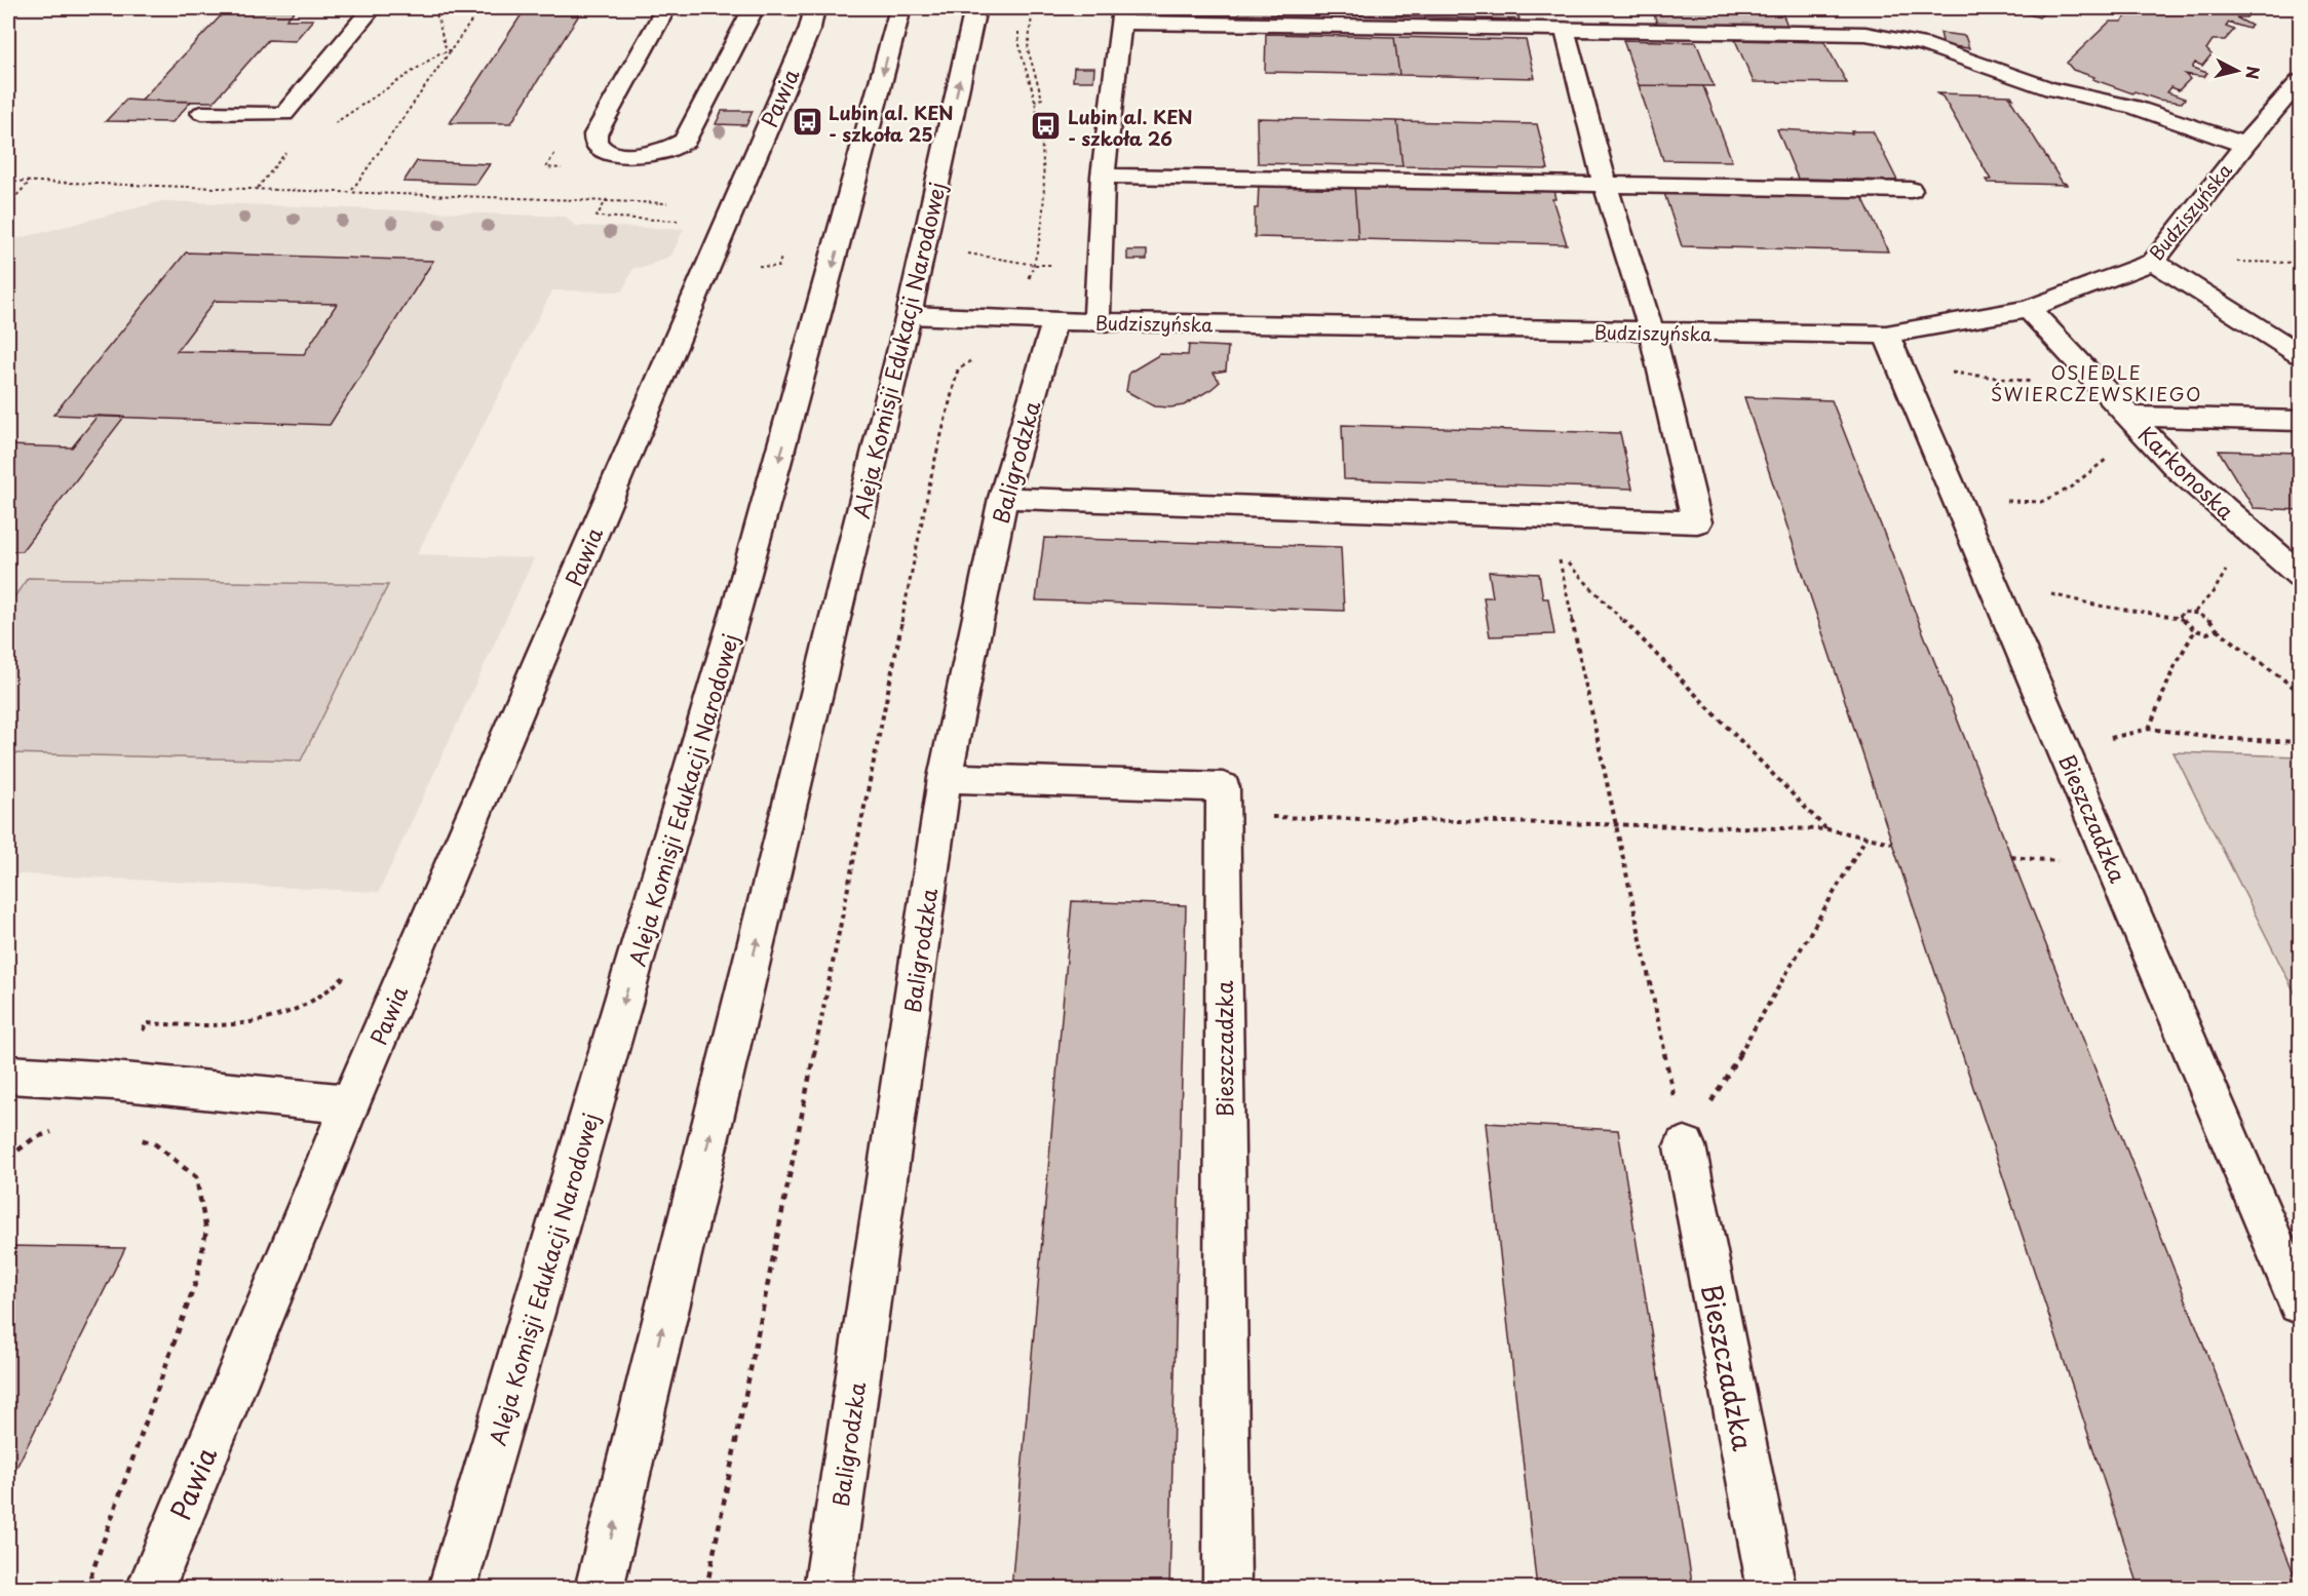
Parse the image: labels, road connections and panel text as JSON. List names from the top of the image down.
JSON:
{
  "streets": {
    "street": [
      "Pawia",
      "Budziszyńska",
      "Aleja Komisji Edukacji Narodowej",
      "Baligrodzka",
      "Karkonoska",
      "Bieszczadzka"
    ]
  },
  "crossings": [
    ["Budziszyńska", "Aleja Komisji Edukacji Narodowej"],
    ["Budziszyńska", "Baligrodzka"],
    ["Budziszyńska", "Karkonoska"],
    ["Budziszyńska", "Bieszczadzka"],
    ["Baligrodzka", "Bieszczadzka"]
  ],
  "districts": ["OSIEDLE ŚWIERCZEWSKIEGO"],
  "places": {
    "bus stop": ["Lubin al. KEN - szkoła 25", "Lubin al. KEN - szkoła 26"]
  },
  "north": "right"
}
